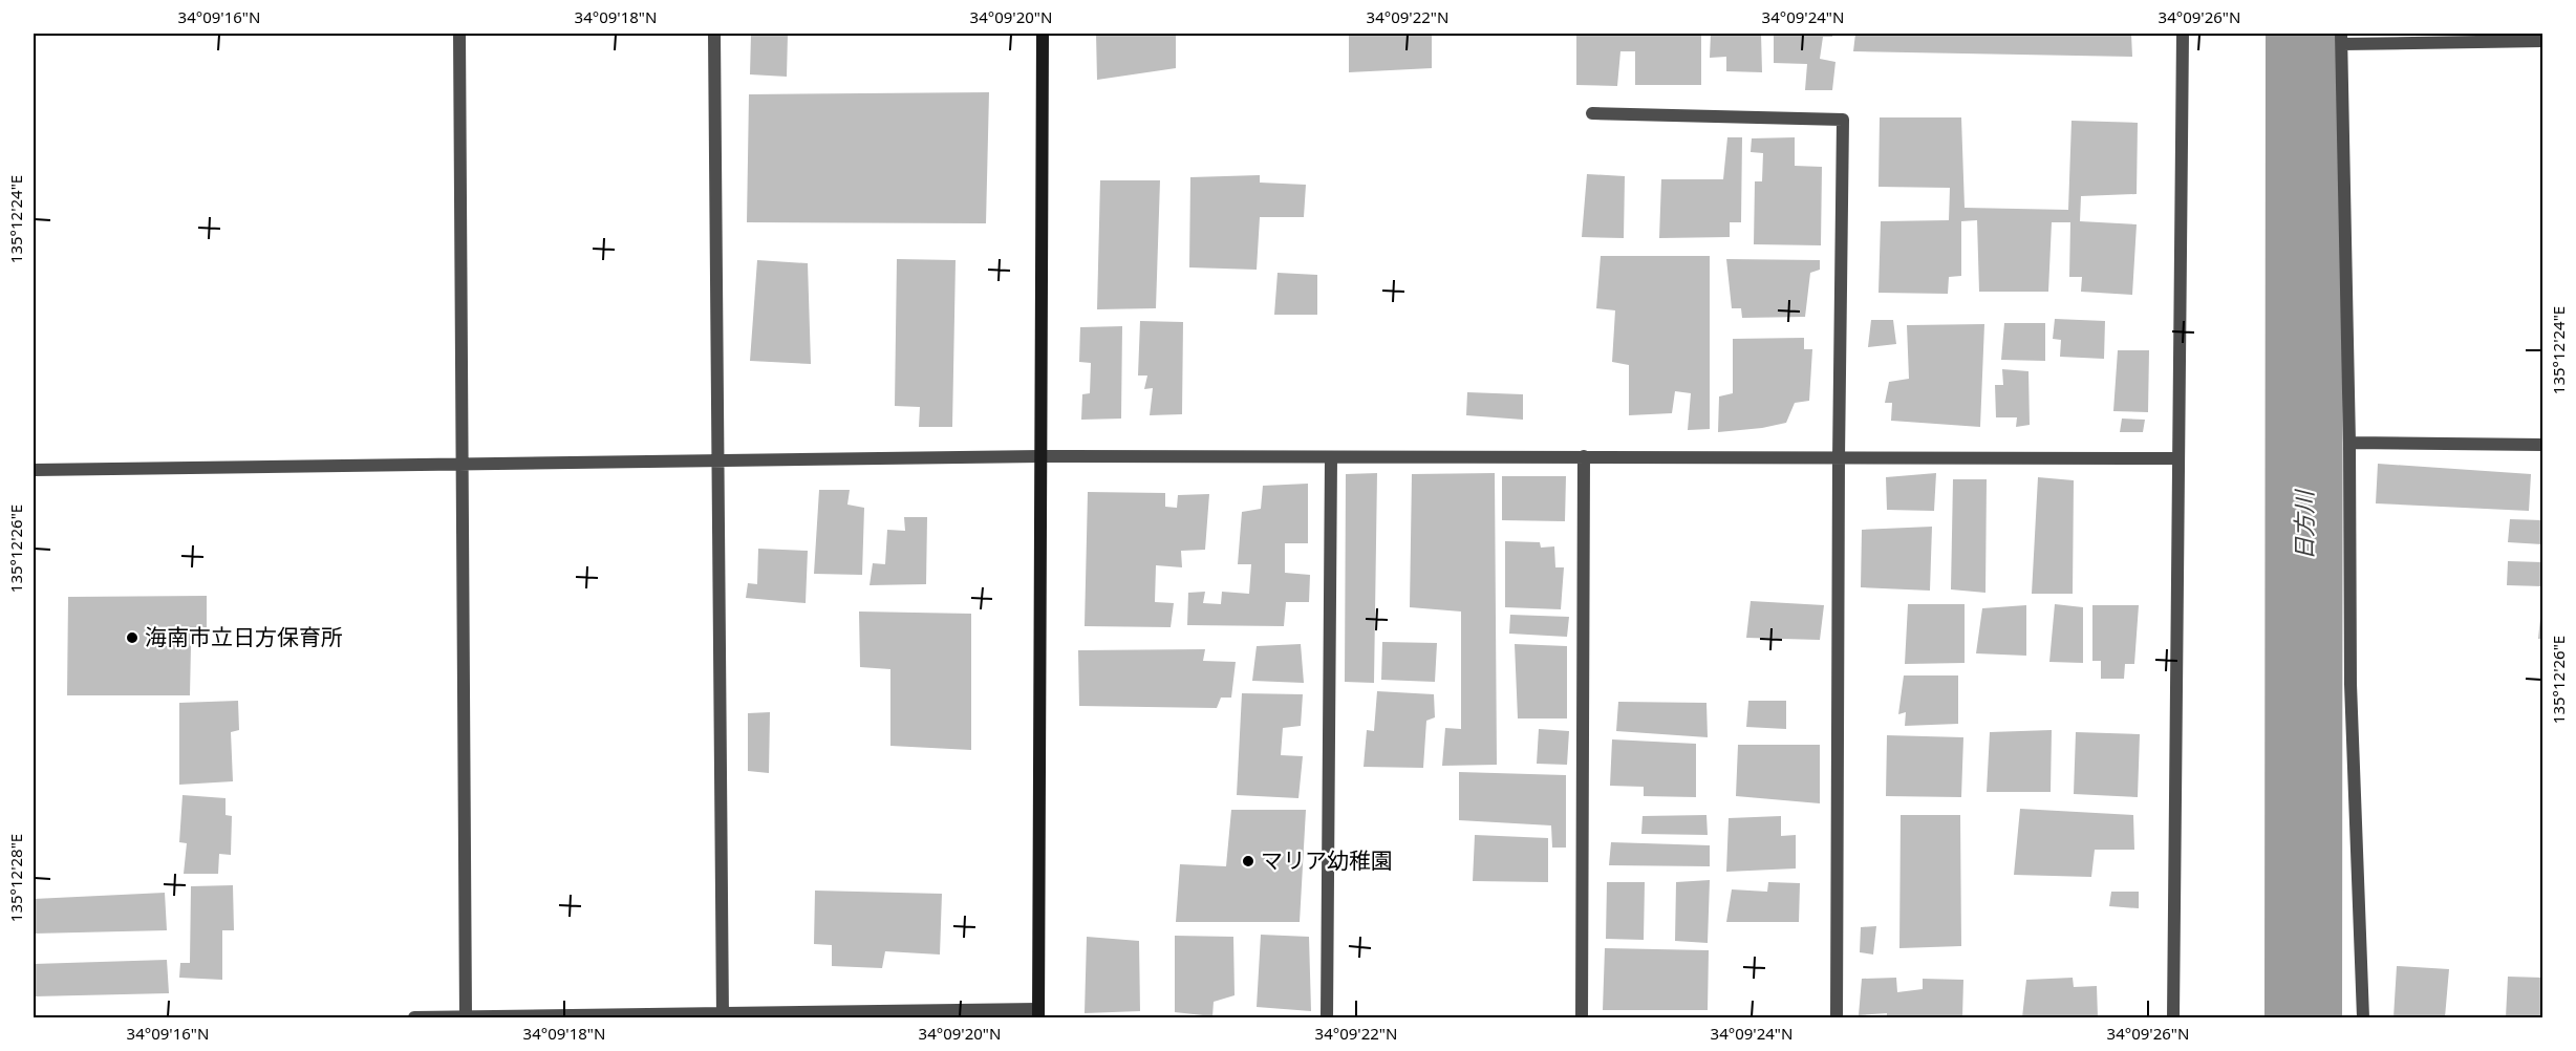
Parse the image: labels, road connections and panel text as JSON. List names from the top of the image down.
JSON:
{
  "water": ["日方川"],
  "places": ["海南市立日方保育所", "マリア幼稚園"],
  "coordinates": [
    "34°09'16\"N",
    "34°09'18\"N",
    "34°09'20\"N",
    "34°09'22\"N",
    "34°09'24\"N",
    "34°09'26\"N",
    "135°12'24\"E",
    "135°12'26\"E",
    "135°12'28\"E"
  ]
}
